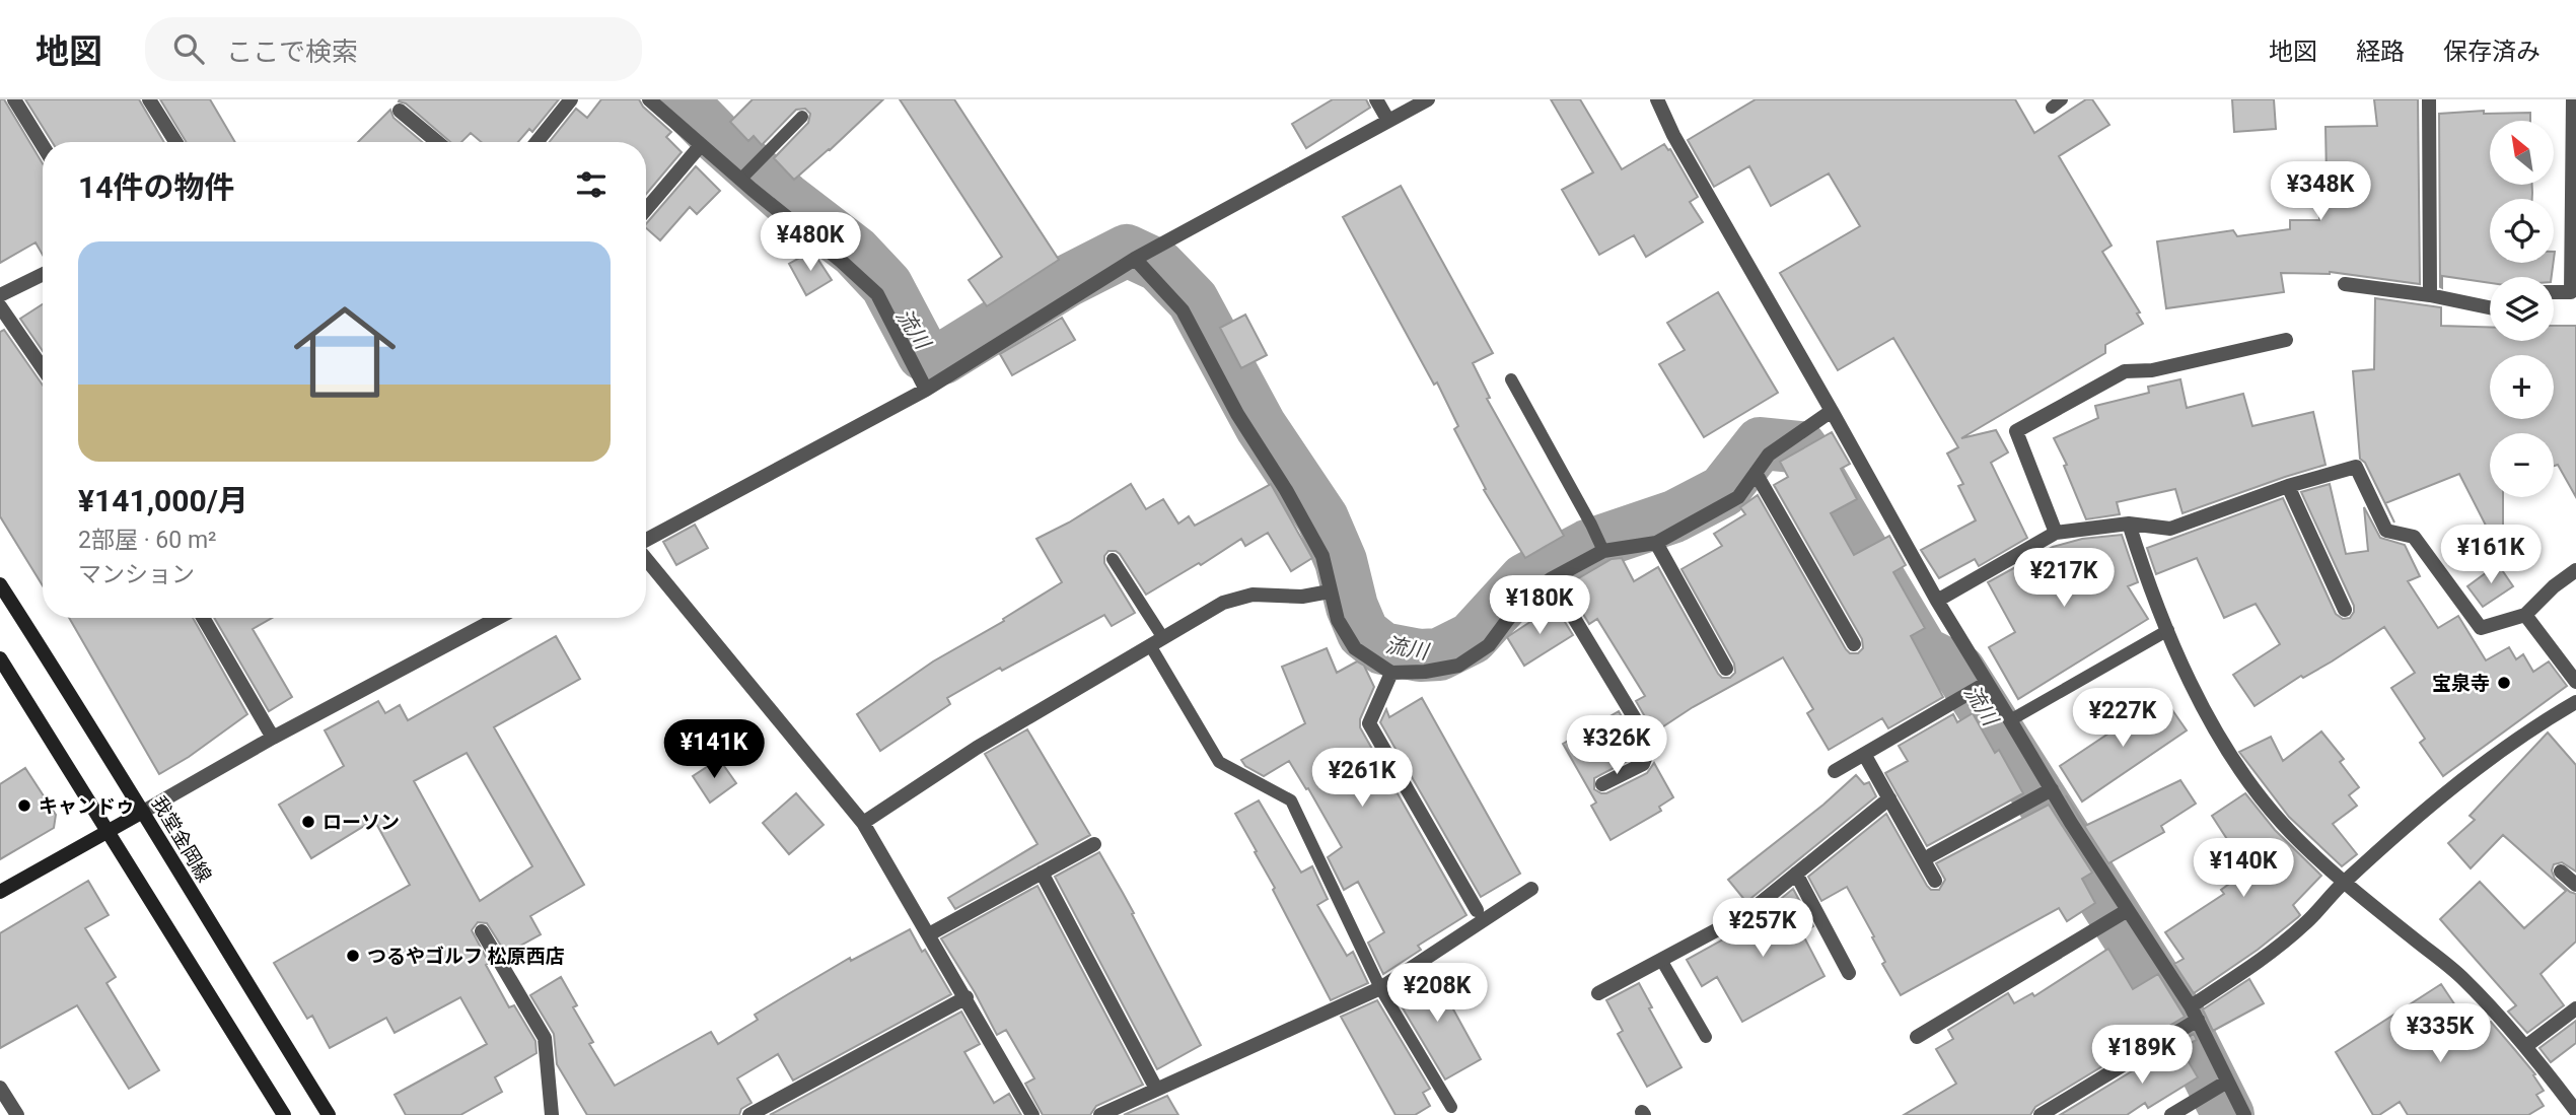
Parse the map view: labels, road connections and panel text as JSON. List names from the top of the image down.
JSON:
{
  "streets": {
    "main road": ["我堂金岡線"]
  },
  "water": ["流川"],
  "places": [
    "宝泉寺",
    "キャンドゥ",
    "ローソン",
    "つるやゴルフ 松原西店"
  ],
  "north": "top left",
  "page": {
    "header": "地図",
    "search": "ここで検索",
    "nav": ["地図", "経路", "保存済み"],
    "map_buttons": ["+", "−"],
    "heading": "14件の物件",
    "price": [
      "¥348K",
      "¥480K",
      "¥161K",
      "¥217K",
      "¥180K",
      "¥227K",
      "¥326K",
      "¥141K",
      "¥261K",
      "¥140K",
      "¥257K",
      "¥208K",
      "¥335K",
      "¥189K"
    ],
    "list": [
      {
        "name": "¥141,000/月",
        "note": "2部屋 · 60 m² · マンション"
      }
    ]
  }
}
